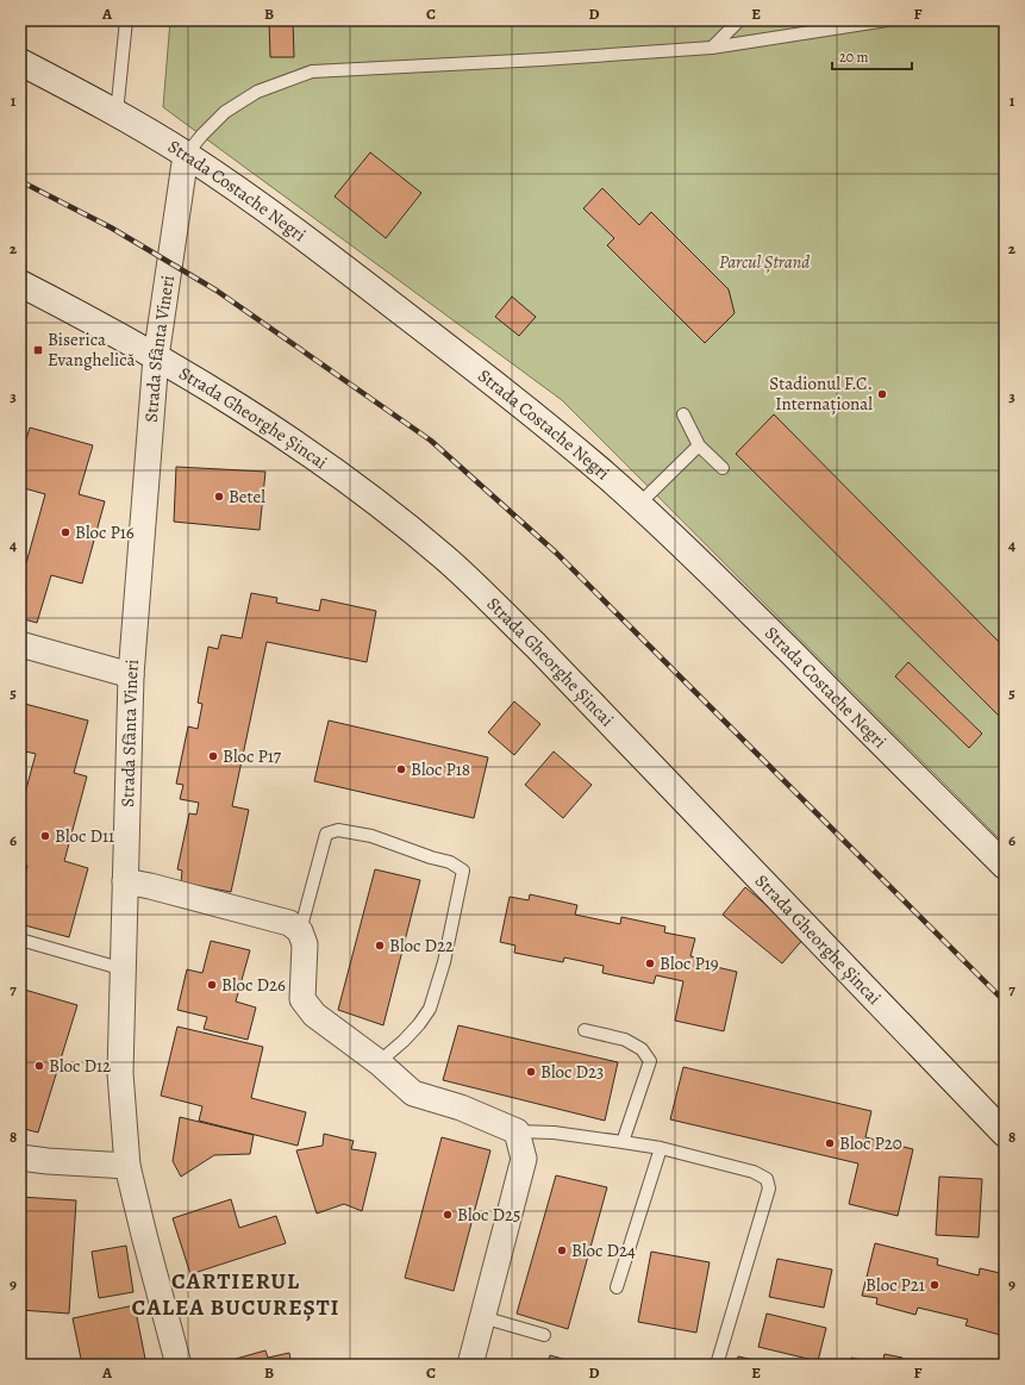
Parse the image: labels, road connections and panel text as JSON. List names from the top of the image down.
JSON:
{
  "streets": {
    "main road": ["Strada Costache Negri", "Strada Gheorghe Șincai"],
    "street": ["Strada Sfânta Vineri"]
  },
  "crossings": [
    ["Strada Costache Negri", "Strada Sfânta Vineri"],
    ["Strada Sfânta Vineri", "Strada Gheorghe Șincai"]
  ],
  "districts": ["CARTIERUL CALEA BUCUREȘTI"],
  "parks": ["Parcul Ștrand"],
  "places": {
    "transit": ["Biserica Evanghelică"],
    "other": [
      "Stadionul F.C. Internațional",
      "Betel",
      "Bloc P16",
      "Bloc P17",
      "Bloc P18",
      "Bloc D11",
      "Bloc D22",
      "Bloc P19",
      "Bloc D26",
      "Bloc D12",
      "Bloc D23",
      "Bloc P20",
      "Bloc D25",
      "Bloc D24",
      "Bloc P21"
    ]
  },
  "scale_bar": "20 m",
  "grid": {
    "columns": [
      "A",
      "B",
      "C",
      "D",
      "E",
      "F"
    ],
    "rows": [
      "1",
      "2",
      "3",
      "4",
      "5",
      "6",
      "7",
      "8",
      "9"
    ]
  }
}
